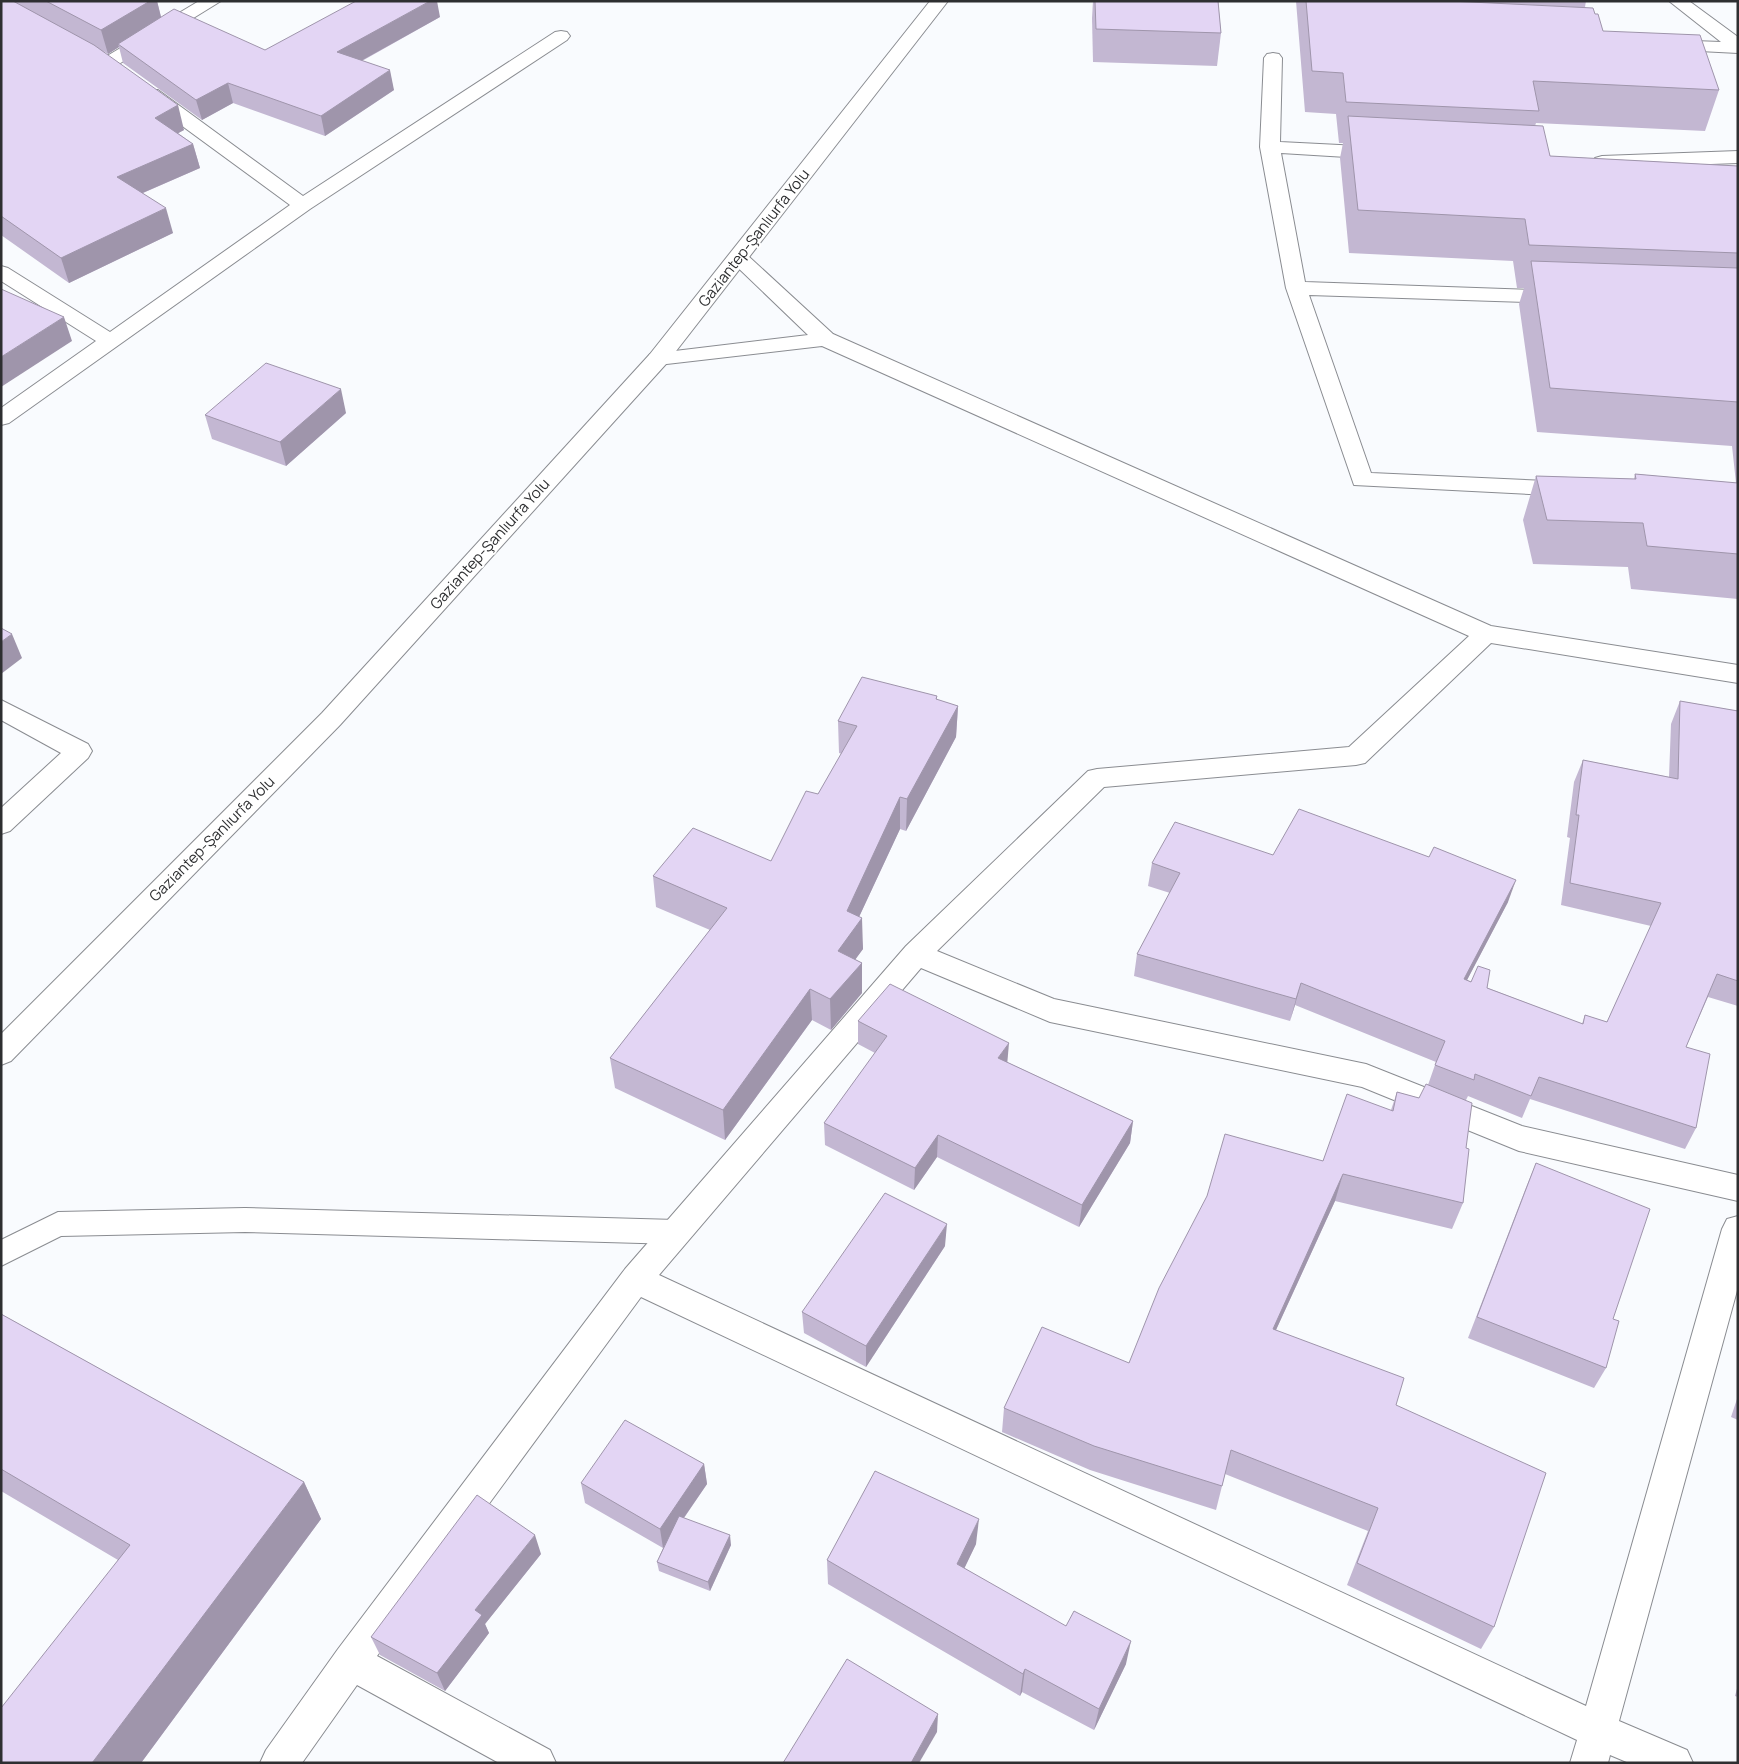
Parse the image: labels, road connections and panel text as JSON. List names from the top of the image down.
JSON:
{
  "streets": {
    "street": ["Gaziantep-Şanlıurfa Yolu"]
  }
}
